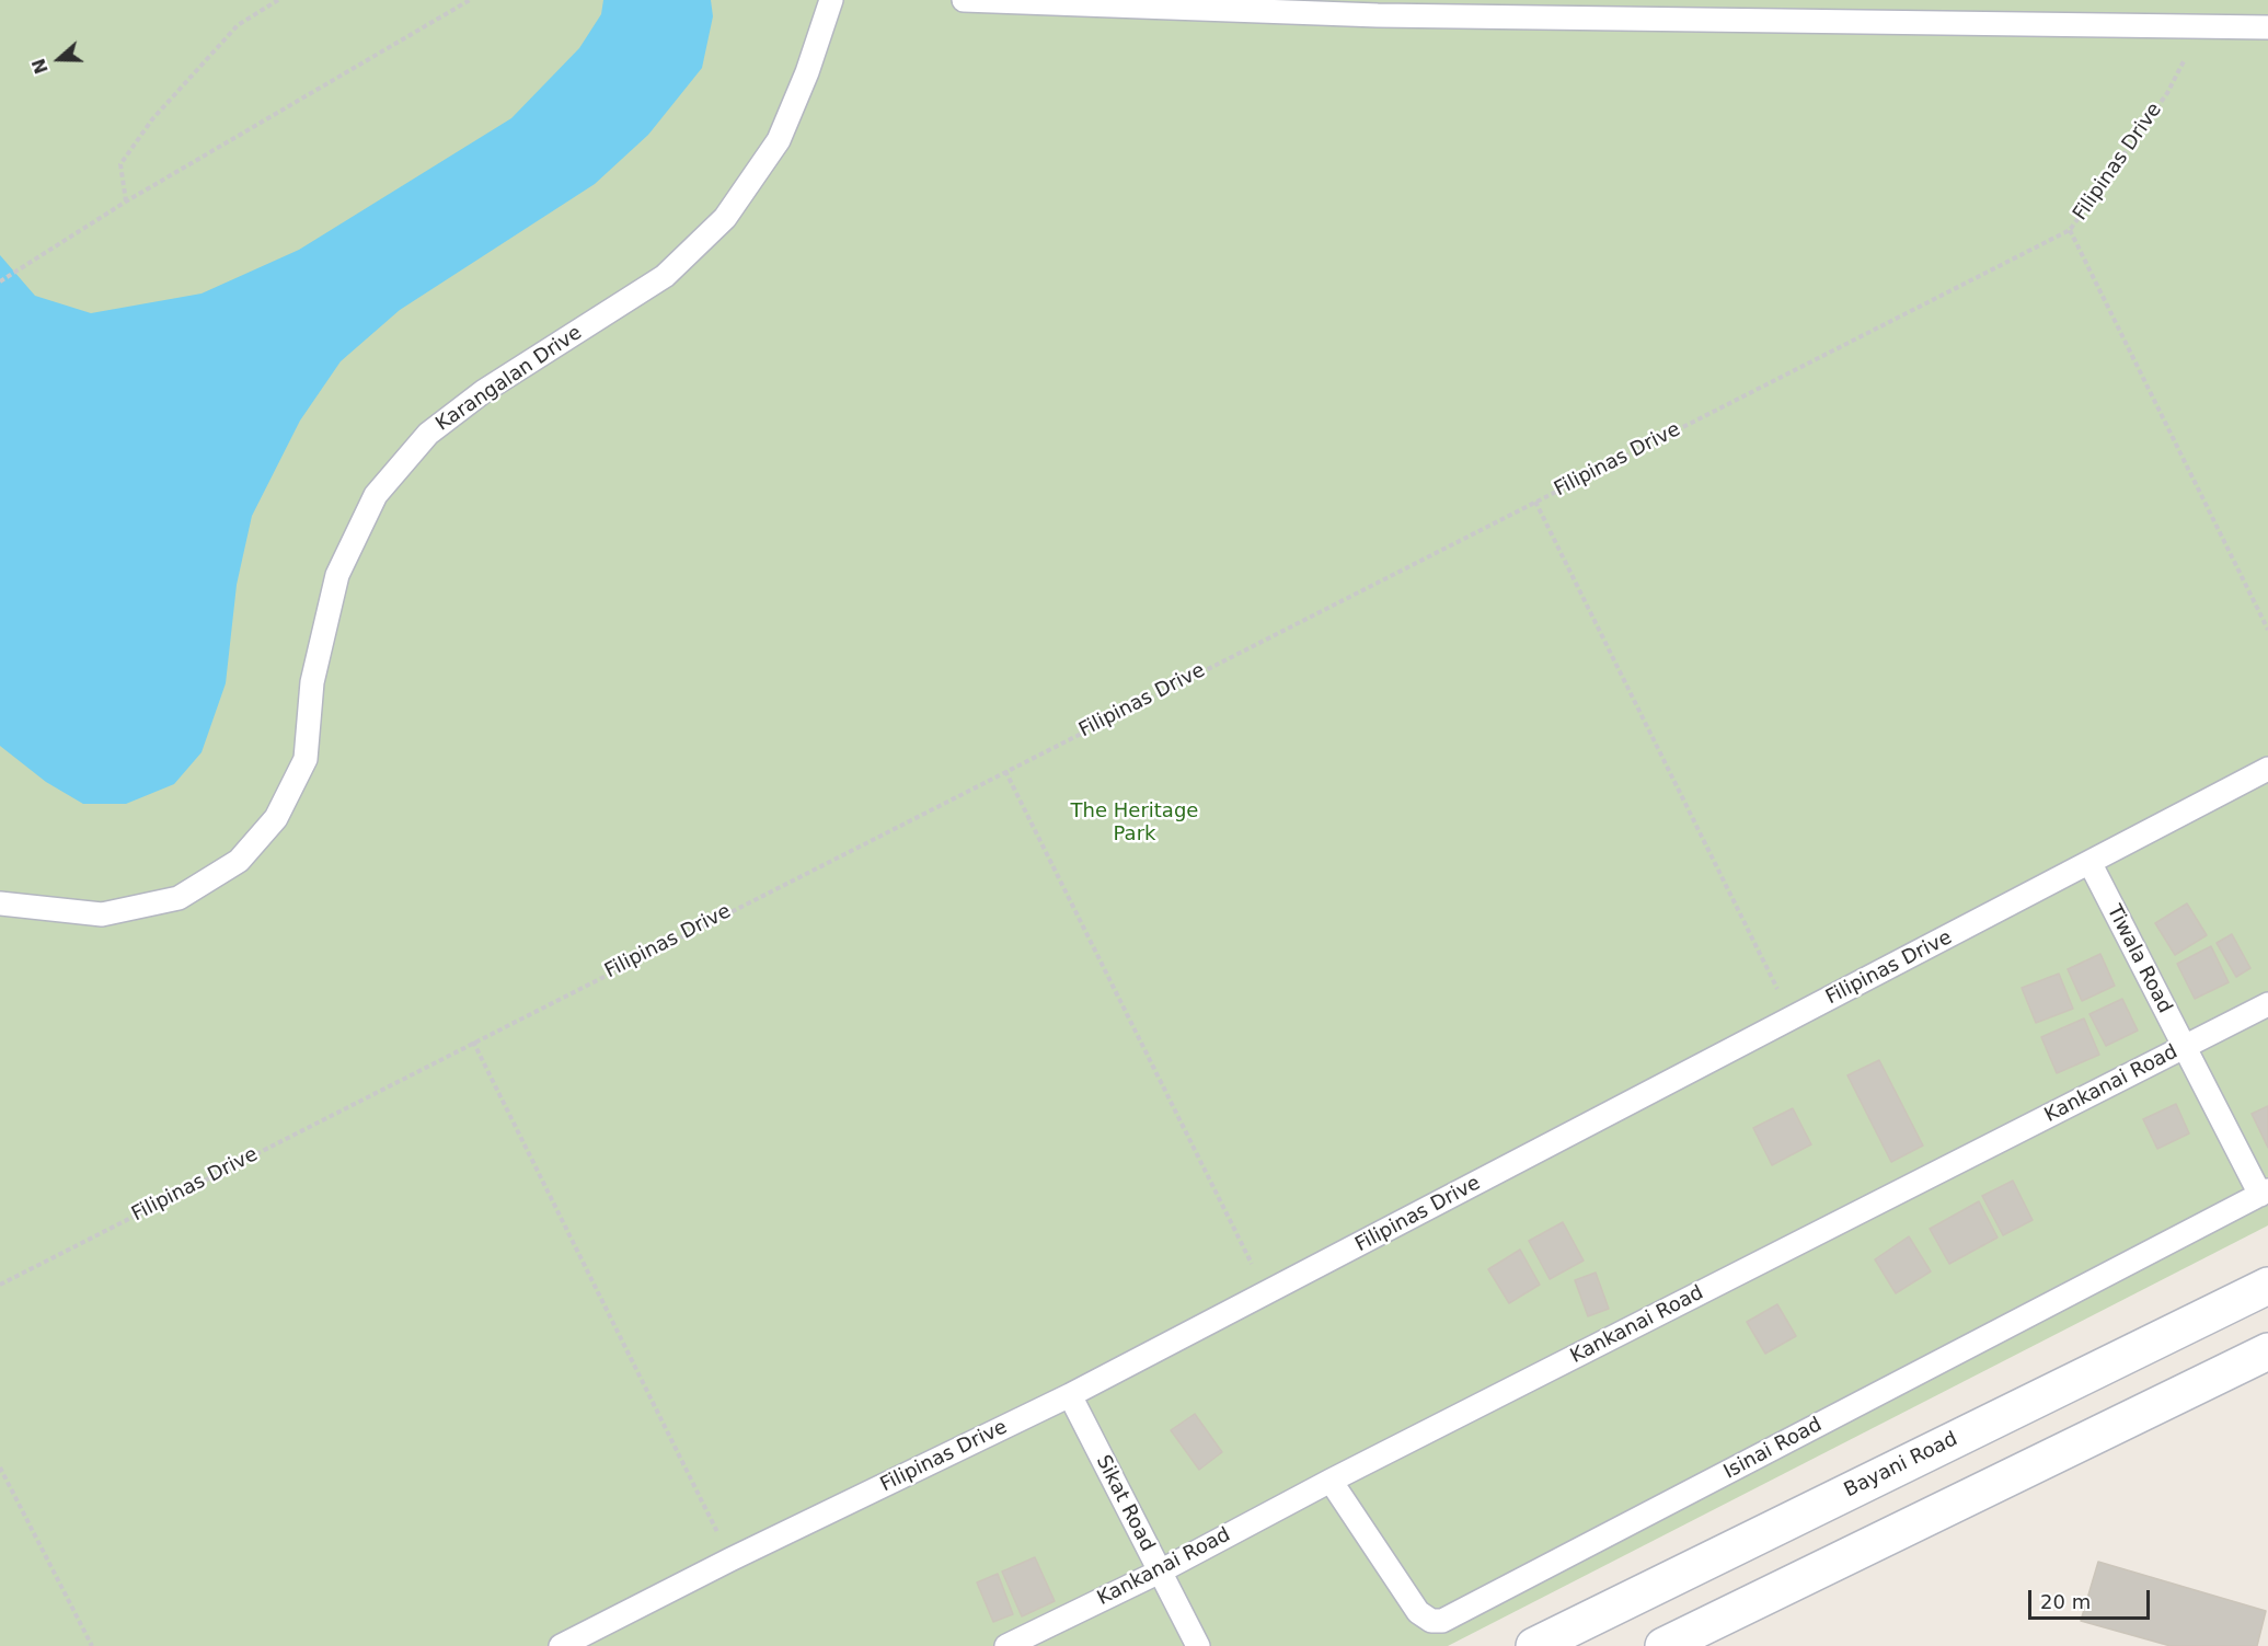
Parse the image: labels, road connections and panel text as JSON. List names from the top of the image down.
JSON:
{
  "streets": {
    "main road": ["Bayani Road"],
    "lane": [
      "Filipinas Drive",
      "Karangalan Drive",
      "Tiwala Road",
      "Kankanai Road",
      "Isinai Road",
      "Sikat Road"
    ]
  },
  "crossings": [
    ["Filipinas Drive", "Tiwala Road"],
    ["Filipinas Drive", "Sikat Road"],
    ["Tiwala Road", "Kankanai Road"],
    ["Tiwala Road", "Isinai Road"],
    ["Kankanai Road", "Isinai Road"],
    ["Kankanai Road", "Sikat Road"]
  ],
  "parks": ["The Heritage Park"],
  "scale_bar": "20 m",
  "north": "left"
}
